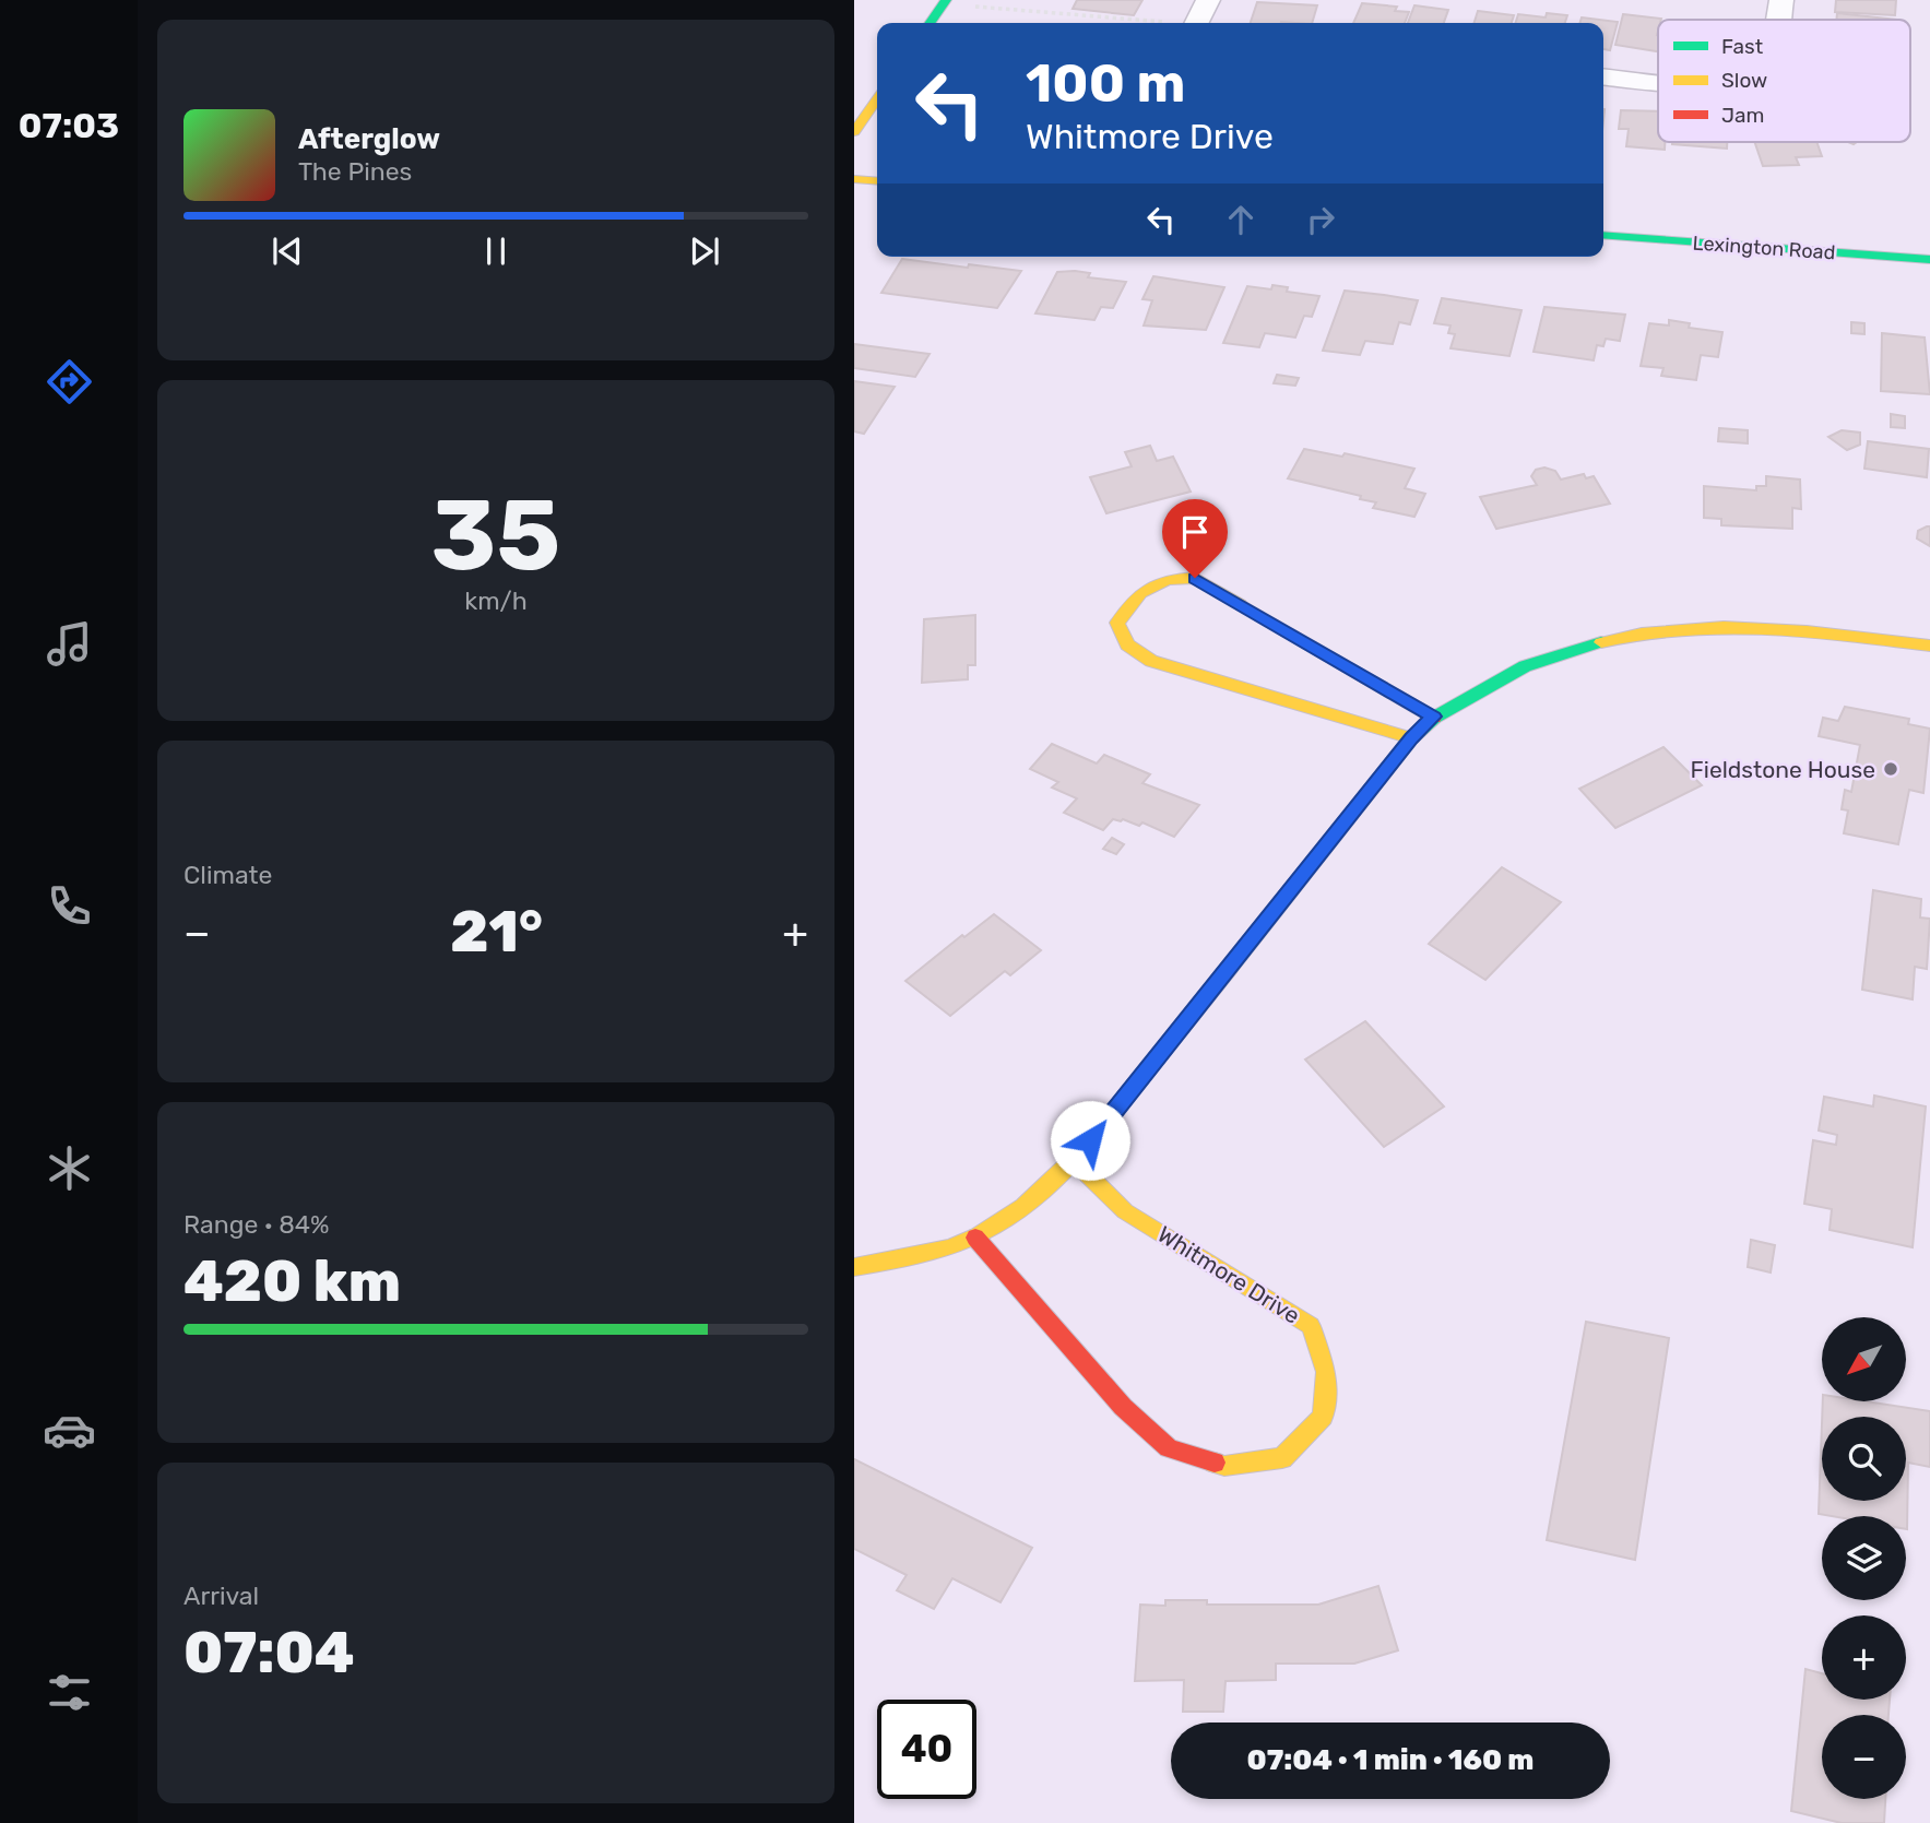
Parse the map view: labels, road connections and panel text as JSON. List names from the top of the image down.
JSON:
{
  "streets": {
    "street": ["Lexington Road", "Whitmore Drive"]
  },
  "places": ["Fieldstone House"],
  "legend": ["Fast", "Slow", "Jam"],
  "north": "bottom left",
  "page": {
    "tabs": "07:03",
    "turn": ["100 m", "Whitmore Drive"],
    "song": ["Afterglow", "The Pines"],
    "tile": [
      ["35", "km/h"],
      "Climate",
      ["Range · 84%", "420 km"],
      ["Arrival", "07:04"]
    ],
    "heat": ["−", "21°", "+"],
    "map_buttons": ["+", "−"],
    "limit": "40",
    "trip": "07:04 · 1 min · 160 m"
  }
}
